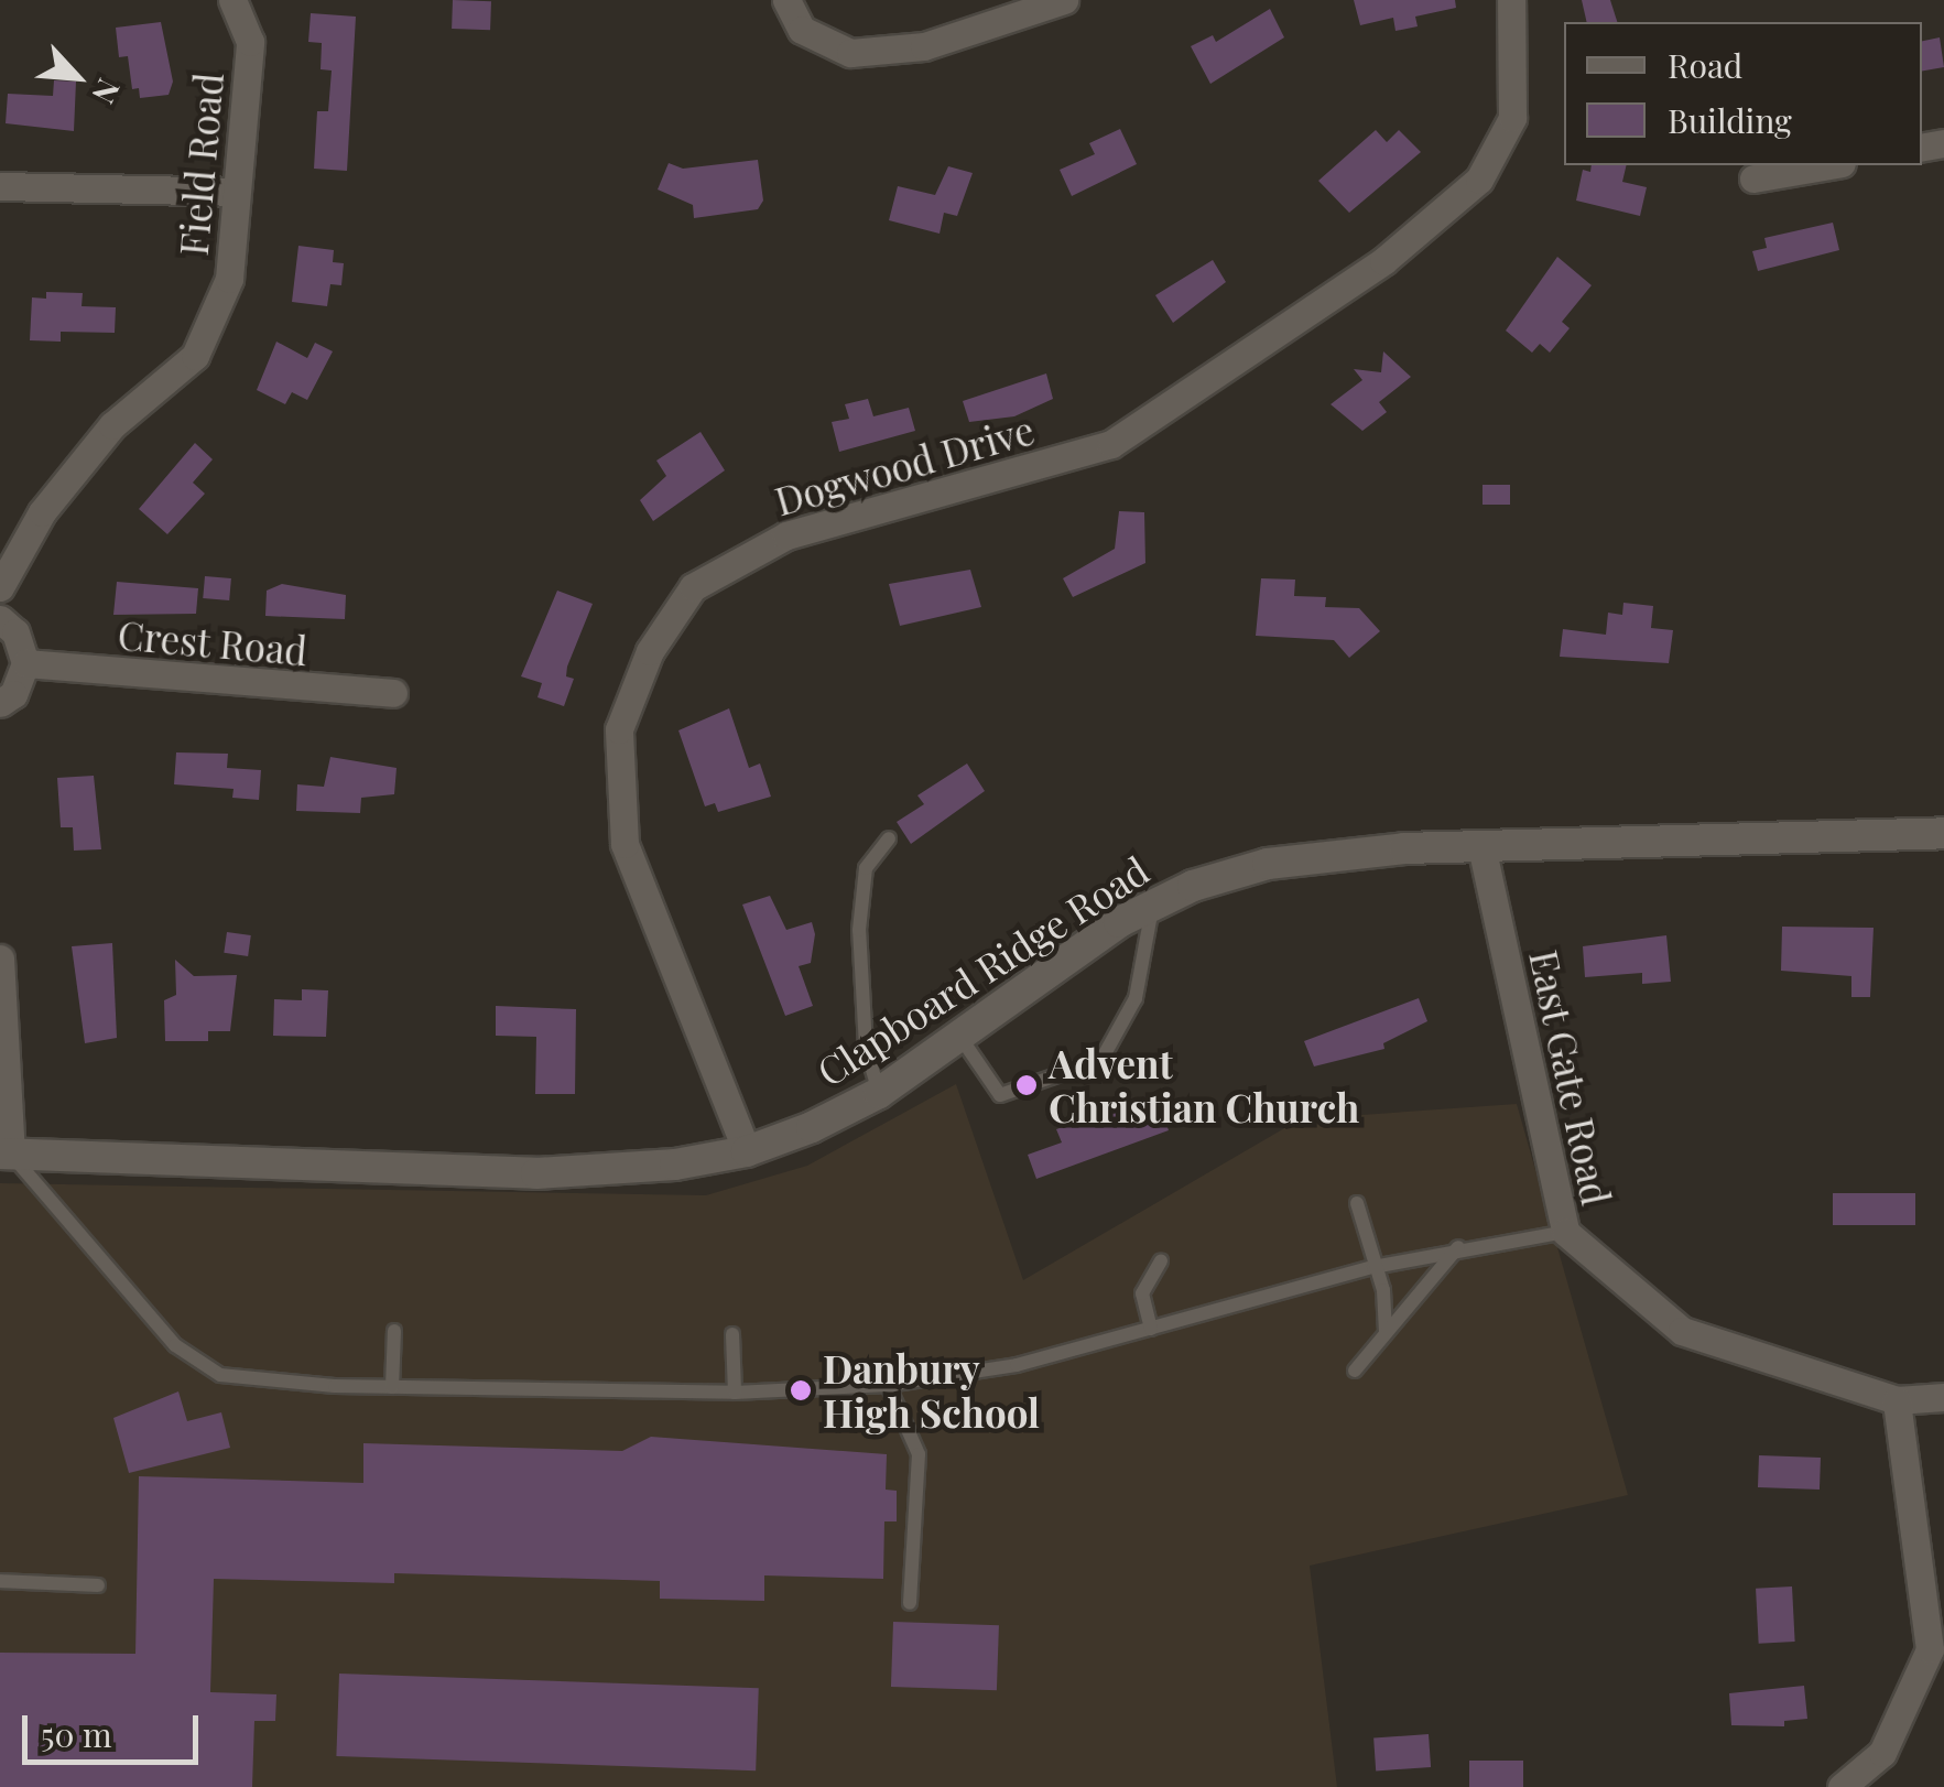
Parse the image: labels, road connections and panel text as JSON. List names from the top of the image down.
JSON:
{
  "streets": {
    "main road": ["Clapboard Ridge Road"],
    "street": [
      "Field Road",
      "Dogwood Drive",
      "Crest Road",
      "East Gate Road"
    ]
  },
  "crossings": [
    ["Dogwood Drive", "Clapboard Ridge Road"],
    ["Clapboard Ridge Road", "East Gate Road"]
  ],
  "places": ["Advent Christian Church", "Danbury High School"],
  "legend": ["Road", "Building"],
  "scale_bar": "50 m",
  "north": "bottom right"
}
